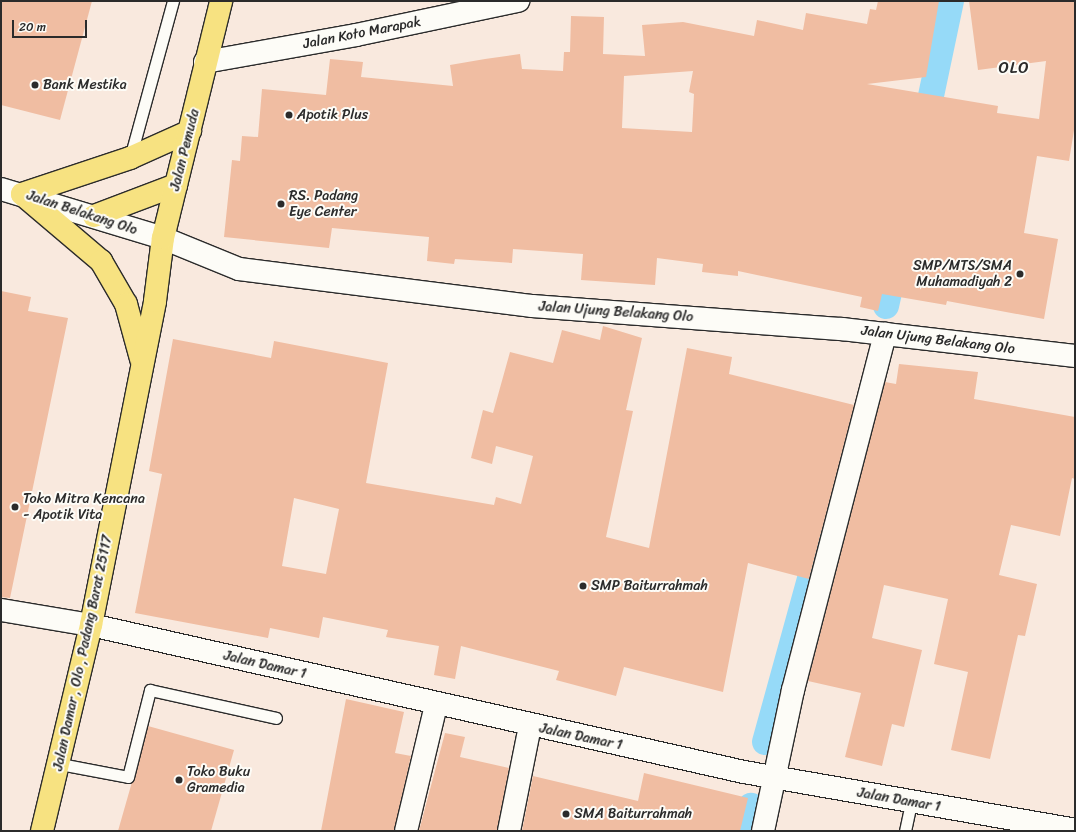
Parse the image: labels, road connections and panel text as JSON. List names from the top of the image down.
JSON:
{
  "streets": {
    "main road": ["Jalan Pemuda", "Jalan Damar , Olo , Padang Barat 25117"],
    "street": [
      "Jalan Koto Marapak",
      "Jalan Belakang Olo",
      "Jalan Ujung Belakang Olo",
      "Jalan Damar 1"
    ]
  },
  "crossings": [
    ["Jalan Koto Marapak", "Jalan Pemuda"],
    ["Jalan Pemuda", "Jalan Belakang Olo"],
    ["Jalan Pemuda", "Jalan Ujung Belakang Olo"],
    ["Jalan Pemuda", "Jalan Damar , Olo , Padang Barat 25117"],
    ["Jalan Belakang Olo", "Jalan Ujung Belakang Olo"],
    ["Jalan Belakang Olo", "Jalan Damar , Olo , Padang Barat 25117"],
    ["Jalan Ujung Belakang Olo", "Jalan Damar , Olo , Padang Barat 25117"],
    ["Jalan Damar , Olo , Padang Barat 25117", "Jalan Damar 1"]
  ],
  "districts": ["OLO"],
  "places": [
    "Bank Mestika",
    "Apotik Plus",
    "RS. Padang Eye Center",
    "SMP/MTS/SMA Muhamadiyah 2",
    "Toko Mitra Kencana - Apotik Vita",
    "SMP Baiturrahmah",
    "Toko Buku Gramedia",
    "SMA Baiturrahmah"
  ],
  "scale_bar": "20 m"
}
